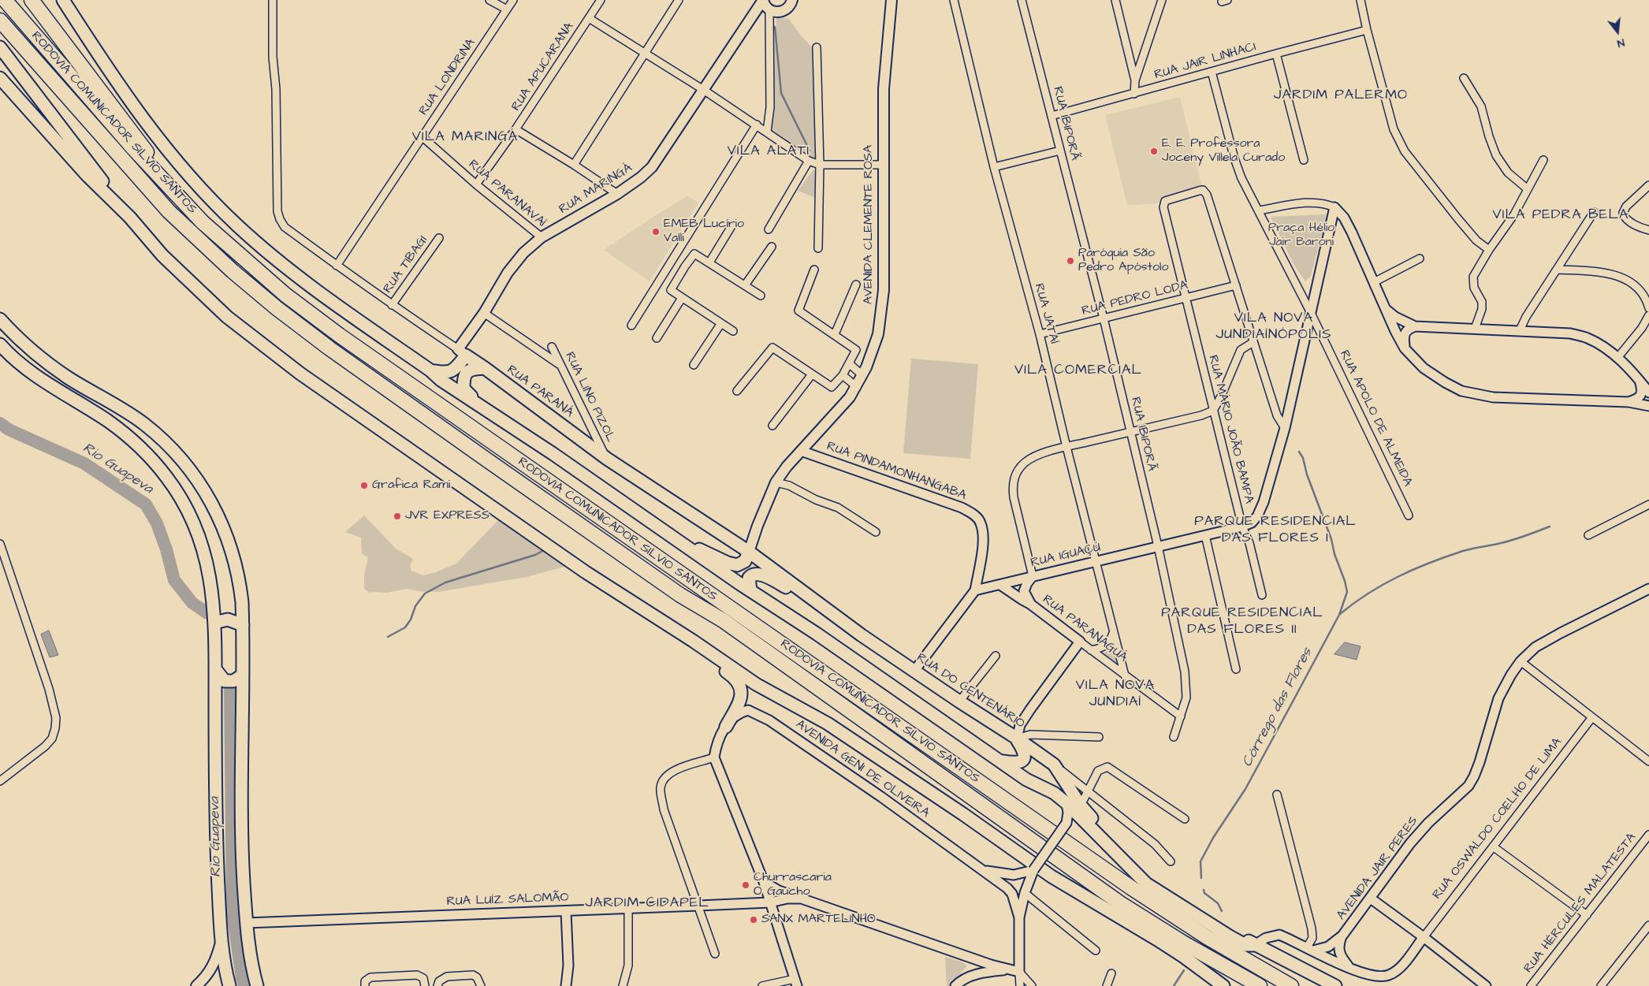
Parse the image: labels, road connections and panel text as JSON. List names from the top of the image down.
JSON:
{
  "streets": {
    "highway": ["RODOVIA COMUNICADOR SILVIO SANTOS"],
    "main road": [
      "RUA MARINGÁ",
      "AVENIDA CLEMENTE ROSA",
      "RUA PARANÁ",
      "RUA DO CENTENÁRIO"
    ],
    "street": [
      "RUA JAIR LINHACI",
      "RUA APUCARANA",
      "RUA LONDRINA",
      "RUA IBIPORÃ",
      "RUA PARANAVAÍ",
      "RUA TIBAGI",
      "RUA PEDRO LODA",
      "RUA JATAÍ",
      "RUA LINO PIZOL",
      "RUA APOLO DE ALMEIDA",
      "RUA MÁRIO JOÃO BAMPA",
      "RUA PINDAMONHANGABA",
      "RUA IGUAÇÚ",
      "RUA PARANAGUÁ",
      "AVENIDA GENI DE OLIVEIRA",
      "RUA OSWALDO COELHO DE LIMA",
      "AVENIDA JAIR PERES",
      "RUA LUÍZ SALOMÃO",
      "RUA HÉRCULES MALATESTA"
    ]
  },
  "crossings": [
    ["RUA JAIR LINHACI", "RUA IBIPORÃ"],
    ["RUA JAIR LINHACI", "RUA APOLO DE ALMEIDA"],
    ["RUA APUCARANA", "RUA PARANAVAÍ"],
    ["RUA LONDRINA", "RUA PARANAVAÍ"],
    ["RUA LONDRINA", "RUA PARANÁ"],
    ["RUA IBIPORÃ", "RUA PEDRO LODA"],
    ["RUA IBIPORÃ", "RUA IGUAÇÚ"],
    ["RUA IBIPORÃ", "RUA PARANAGUÁ"],
    ["RUA MARINGÁ", "RUA PARANAVAÍ"],
    ["RUA MARINGÁ", "RUA PARANÁ"],
    ["AVENIDA CLEMENTE ROSA", "RUA PARANÁ"],
    ["AVENIDA CLEMENTE ROSA", "RUA PINDAMONHANGABA"],
    ["AVENIDA CLEMENTE ROSA", "RUA DO CENTENÁRIO"],
    ["RUA TIBAGI", "RUA PARANÁ"],
    ["RUA PEDRO LODA", "RUA JATAÍ"],
    ["RUA PEDRO LODA", "RUA MÁRIO JOÃO BAMPA"],
    ["RUA JATAÍ", "RUA IGUAÇÚ"],
    ["RUA JATAÍ", "RUA PARANAGUÁ"],
    ["RUA PARANÁ", "RUA LINO PIZOL"],
    ["RUA PARANÁ", "RUA DO CENTENÁRIO"],
    ["RUA MÁRIO JOÃO BAMPA", "RUA IGUAÇÚ"],
    ["RUA PINDAMONHANGABA", "RUA IGUAÇÚ"],
    ["RUA IGUAÇÚ", "RUA PARANAGUÁ"],
    ["RUA OSWALDO COELHO DE LIMA", "AVENIDA JAIR PERES"]
  ],
  "districts": [
    "JARDIM PALERMO",
    "VILA MARINGÁ",
    "VILA ALATI",
    "VILA PEDRA BELA",
    "VILA NOVA JUNDIAÍNÓPOLIS",
    "VILA COMERCIAL",
    "PARQUE RESIDENCIAL DAS FLORES I",
    "PARQUE RESIDENCIAL DAS FLORES II",
    "VILA NOVA JUNDIAÍ",
    "JARDIM CIDAPEL"
  ],
  "water": ["Rio Guapeva", "Córrego das Flores"],
  "parks": ["Praça Hélio Jair Baroni"],
  "places": [
    "E. E. Professora Joceny Villela Curado",
    "EMEB Lucírio Valli",
    "Paróquia São Pedro Apóstolo",
    "Grafica Rami",
    "JVR EXPRESS",
    "Churrascaria O Gaucho",
    "SANX MARTELINHO"
  ],
  "north": "bottom"
}
